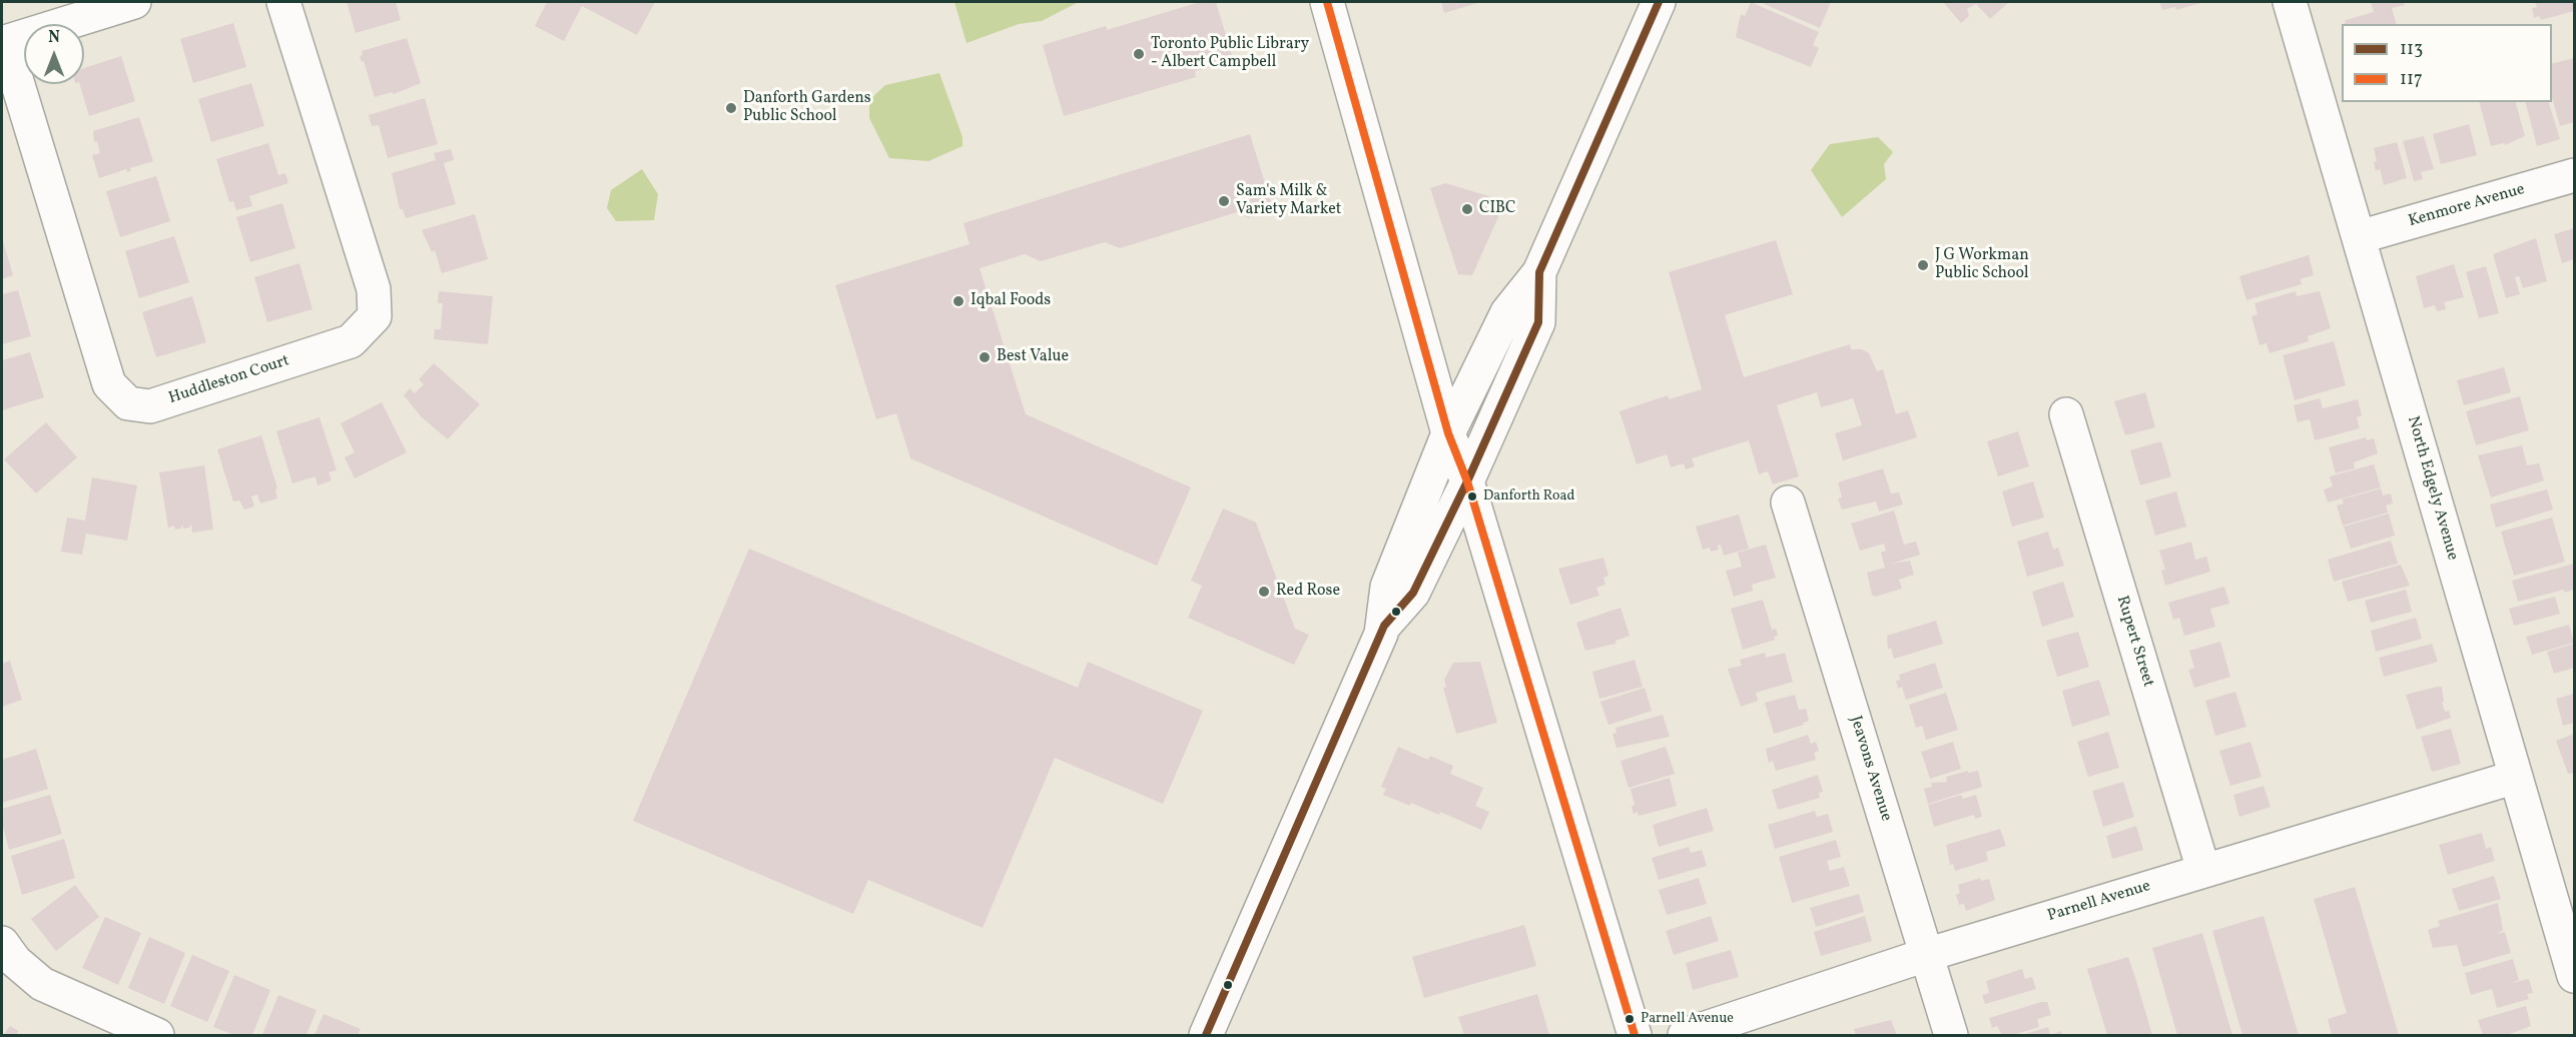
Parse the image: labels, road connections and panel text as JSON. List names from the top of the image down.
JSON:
{
  "streets": {
    "street": [
      "Kenmore Avenue",
      "Huddleston Court",
      "North Edgely Avenue",
      "Rupert Street",
      "Jeavons Avenue",
      "Parnell Avenue"
    ]
  },
  "crossings": [
    ["Kenmore Avenue", "North Edgely Avenue"],
    ["North Edgely Avenue", "Parnell Avenue"],
    ["Rupert Street", "Parnell Avenue"],
    ["Jeavons Avenue", "Parnell Avenue"]
  ],
  "places": [
    "Toronto Public Library - Albert Campbell",
    "Danforth Gardens Public School",
    "Sam's Milk & Variety Market",
    "CIBC",
    "J G Workman Public School",
    "Iqbal Foods",
    "Best Value",
    "Danforth Road",
    "Red Rose",
    "Parnell Avenue"
  ],
  "lines": ["transit line 113", "transit line 117"],
  "legend": ["113", "117"],
  "north": "top"
}
